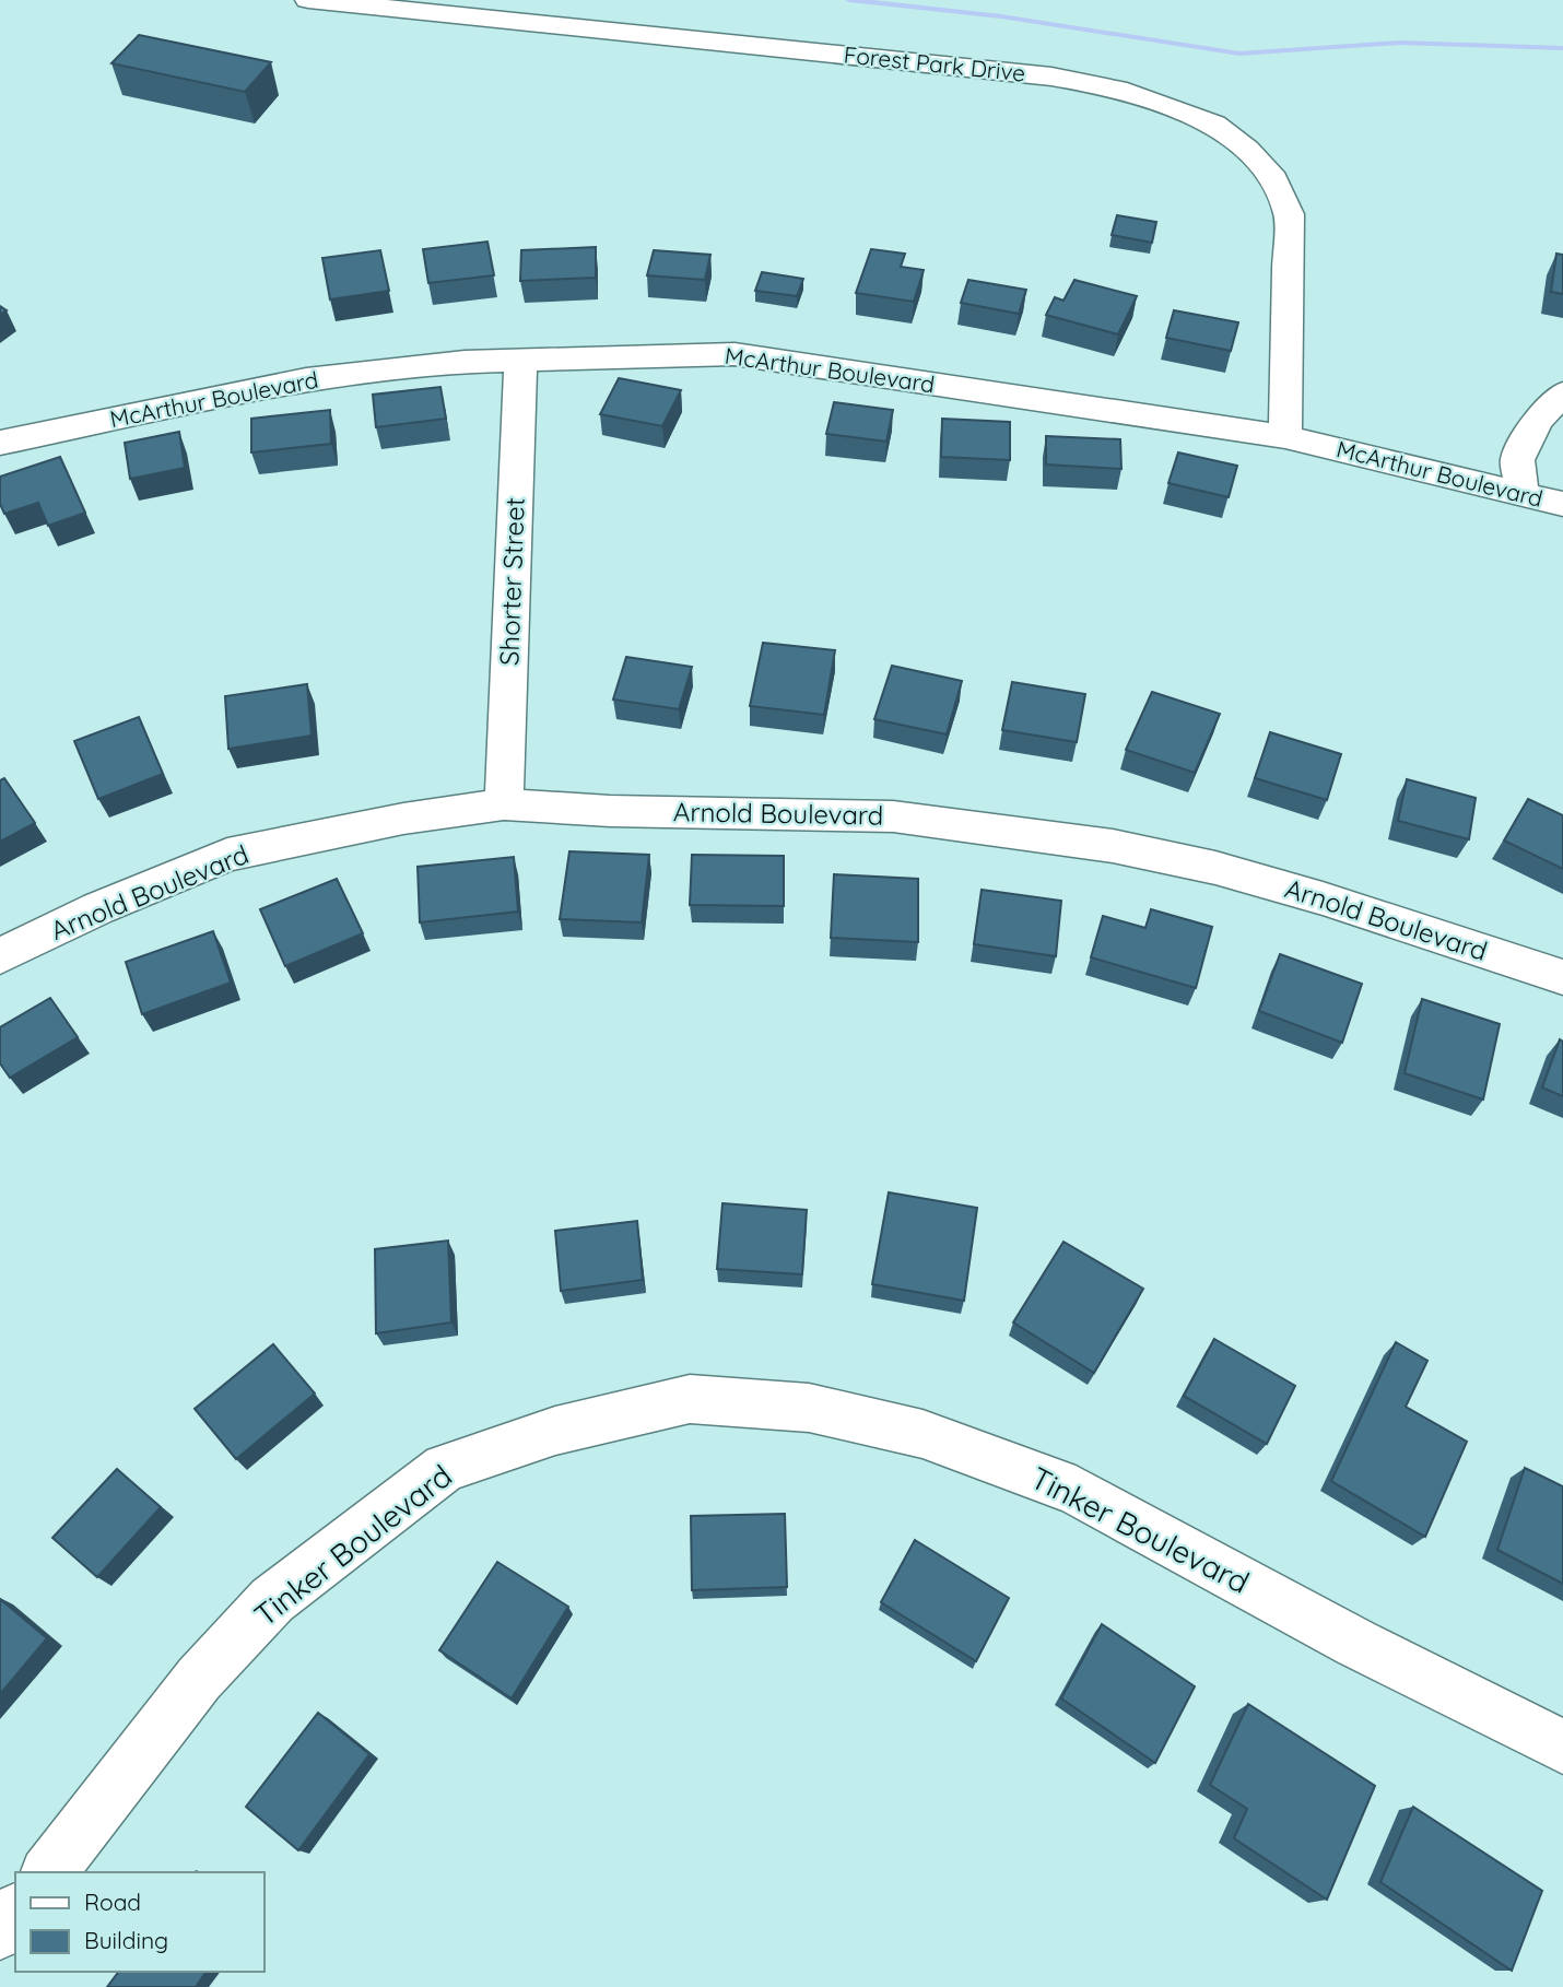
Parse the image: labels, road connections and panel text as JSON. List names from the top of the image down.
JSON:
{
  "streets": {
    "street": [
      "Forest Park Drive",
      "McArthur Boulevard",
      "Shorter Street",
      "Arnold Boulevard",
      "Tinker Boulevard"
    ]
  },
  "crossings": [
    ["Forest Park Drive", "McArthur Boulevard"],
    ["McArthur Boulevard", "Shorter Street"],
    ["Shorter Street", "Arnold Boulevard"]
  ],
  "legend": ["Road", "Building"]
}
